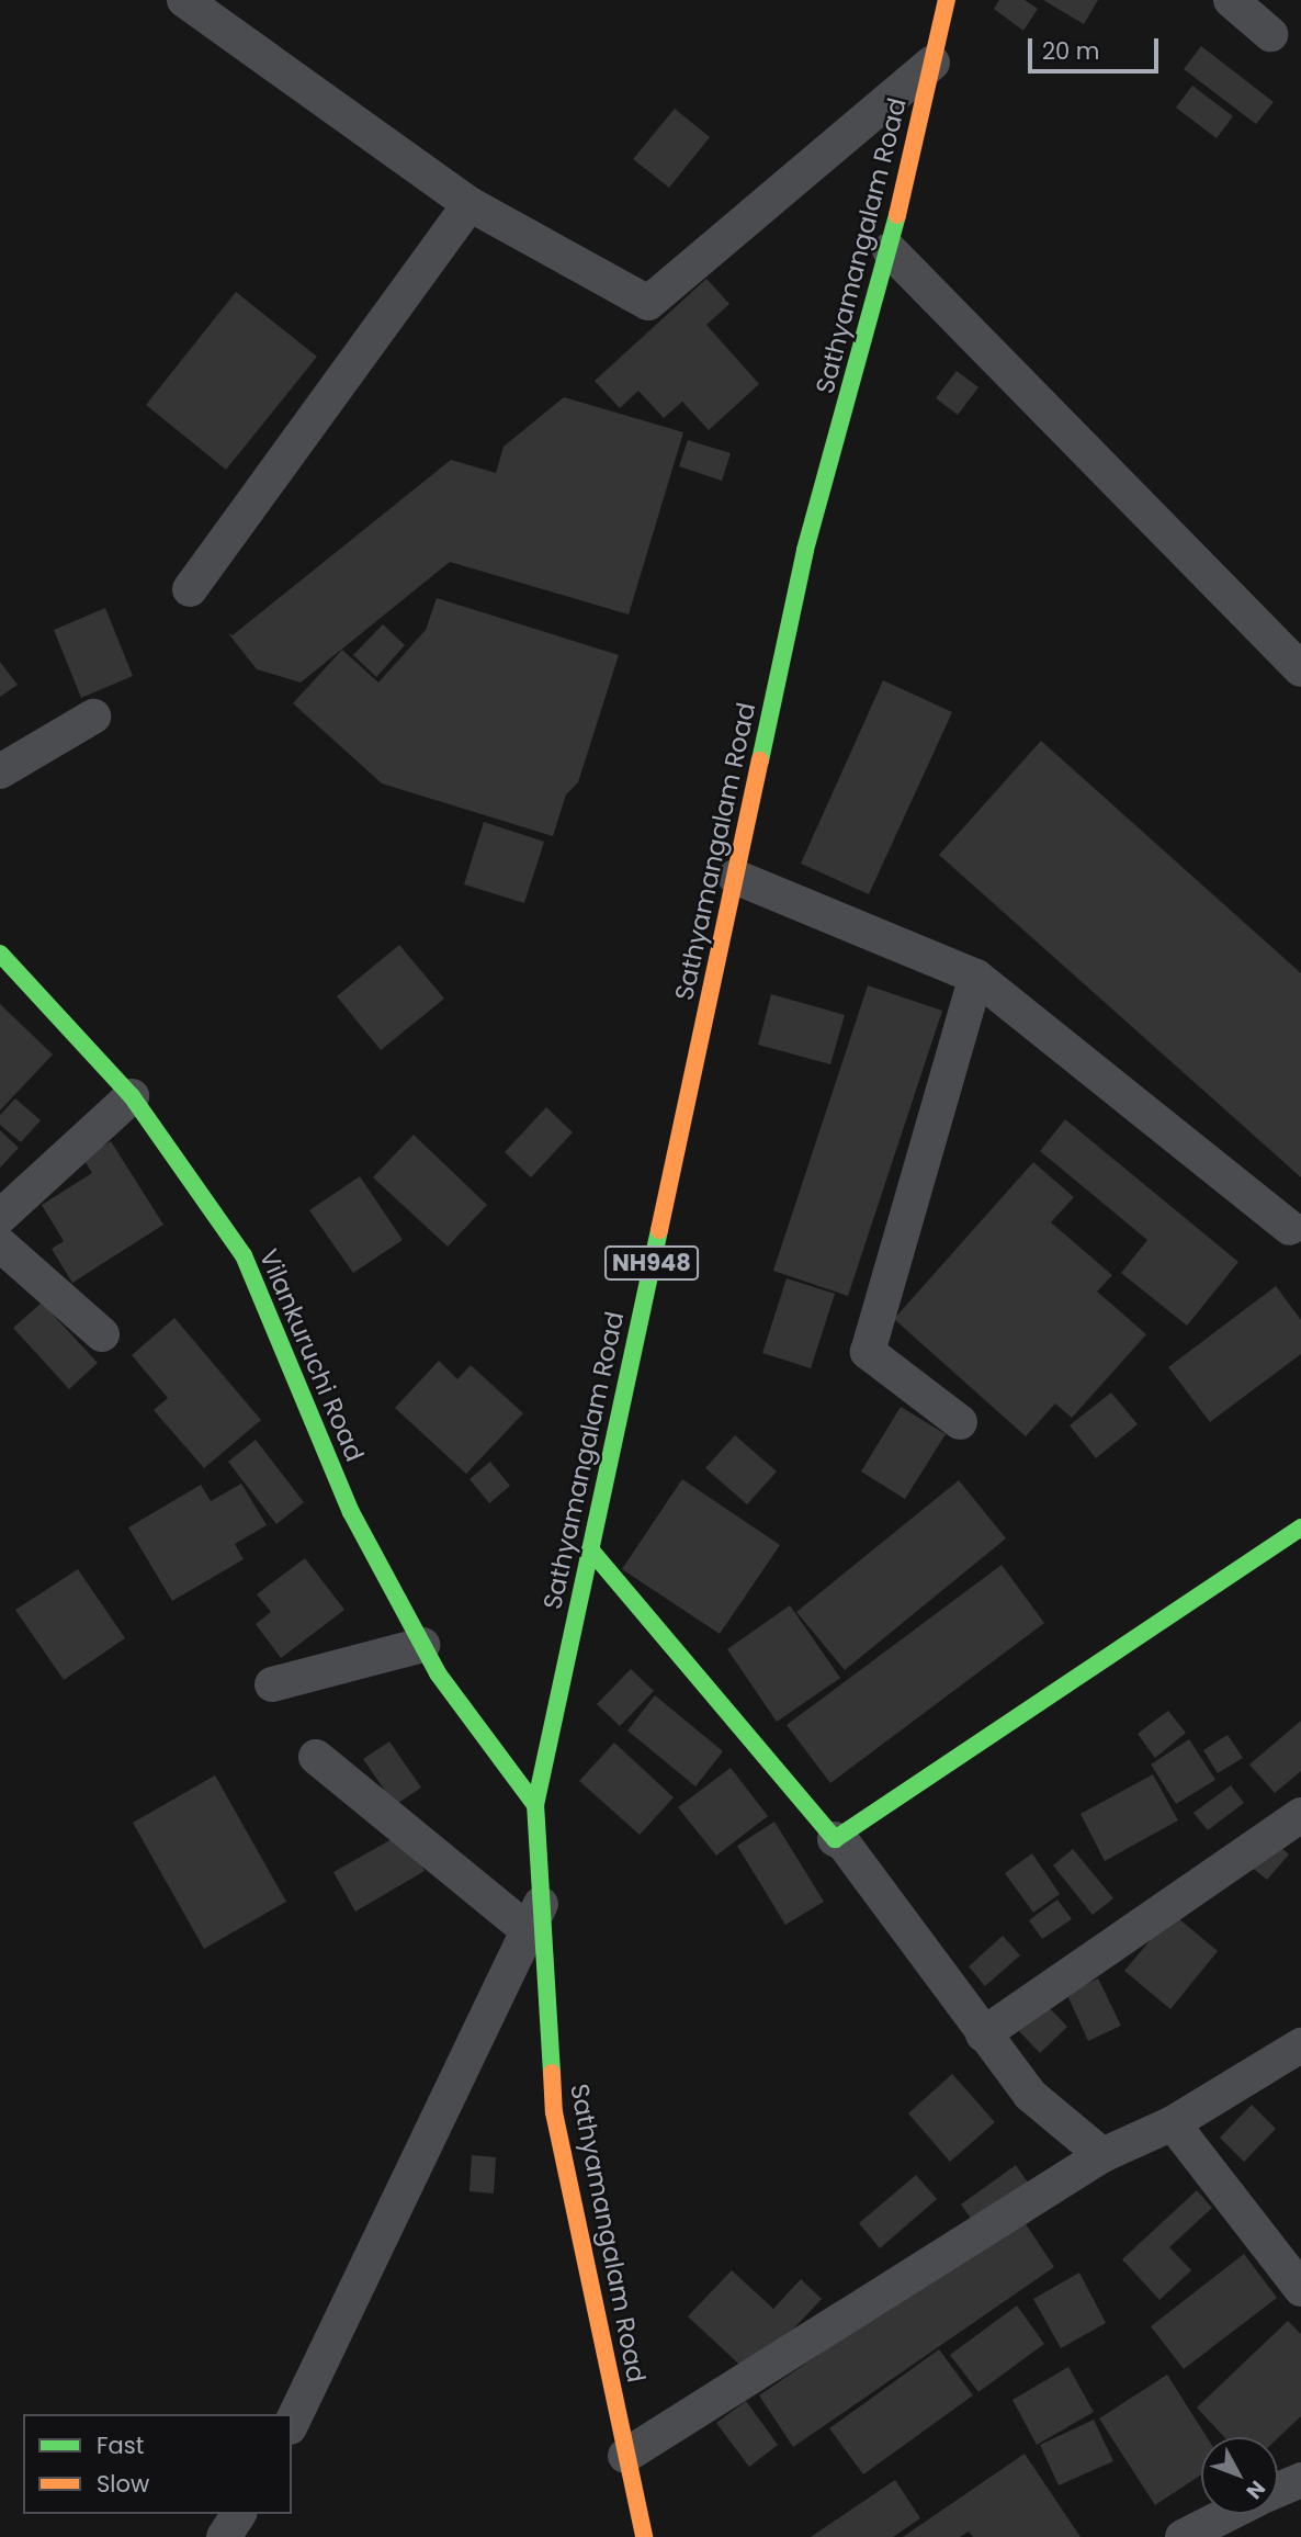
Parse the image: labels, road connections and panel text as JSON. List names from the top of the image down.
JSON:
{
  "streets": {
    "main road": ["Sathyamangalam Road", "NH948", "Vilankuruchi Road"]
  },
  "crossings": [
    ["Sathyamangalam Road", "Vilankuruchi Road"]
  ],
  "legend": ["Fast", "Slow"],
  "scale_bar": "20 m",
  "north": "bottom right"
}
